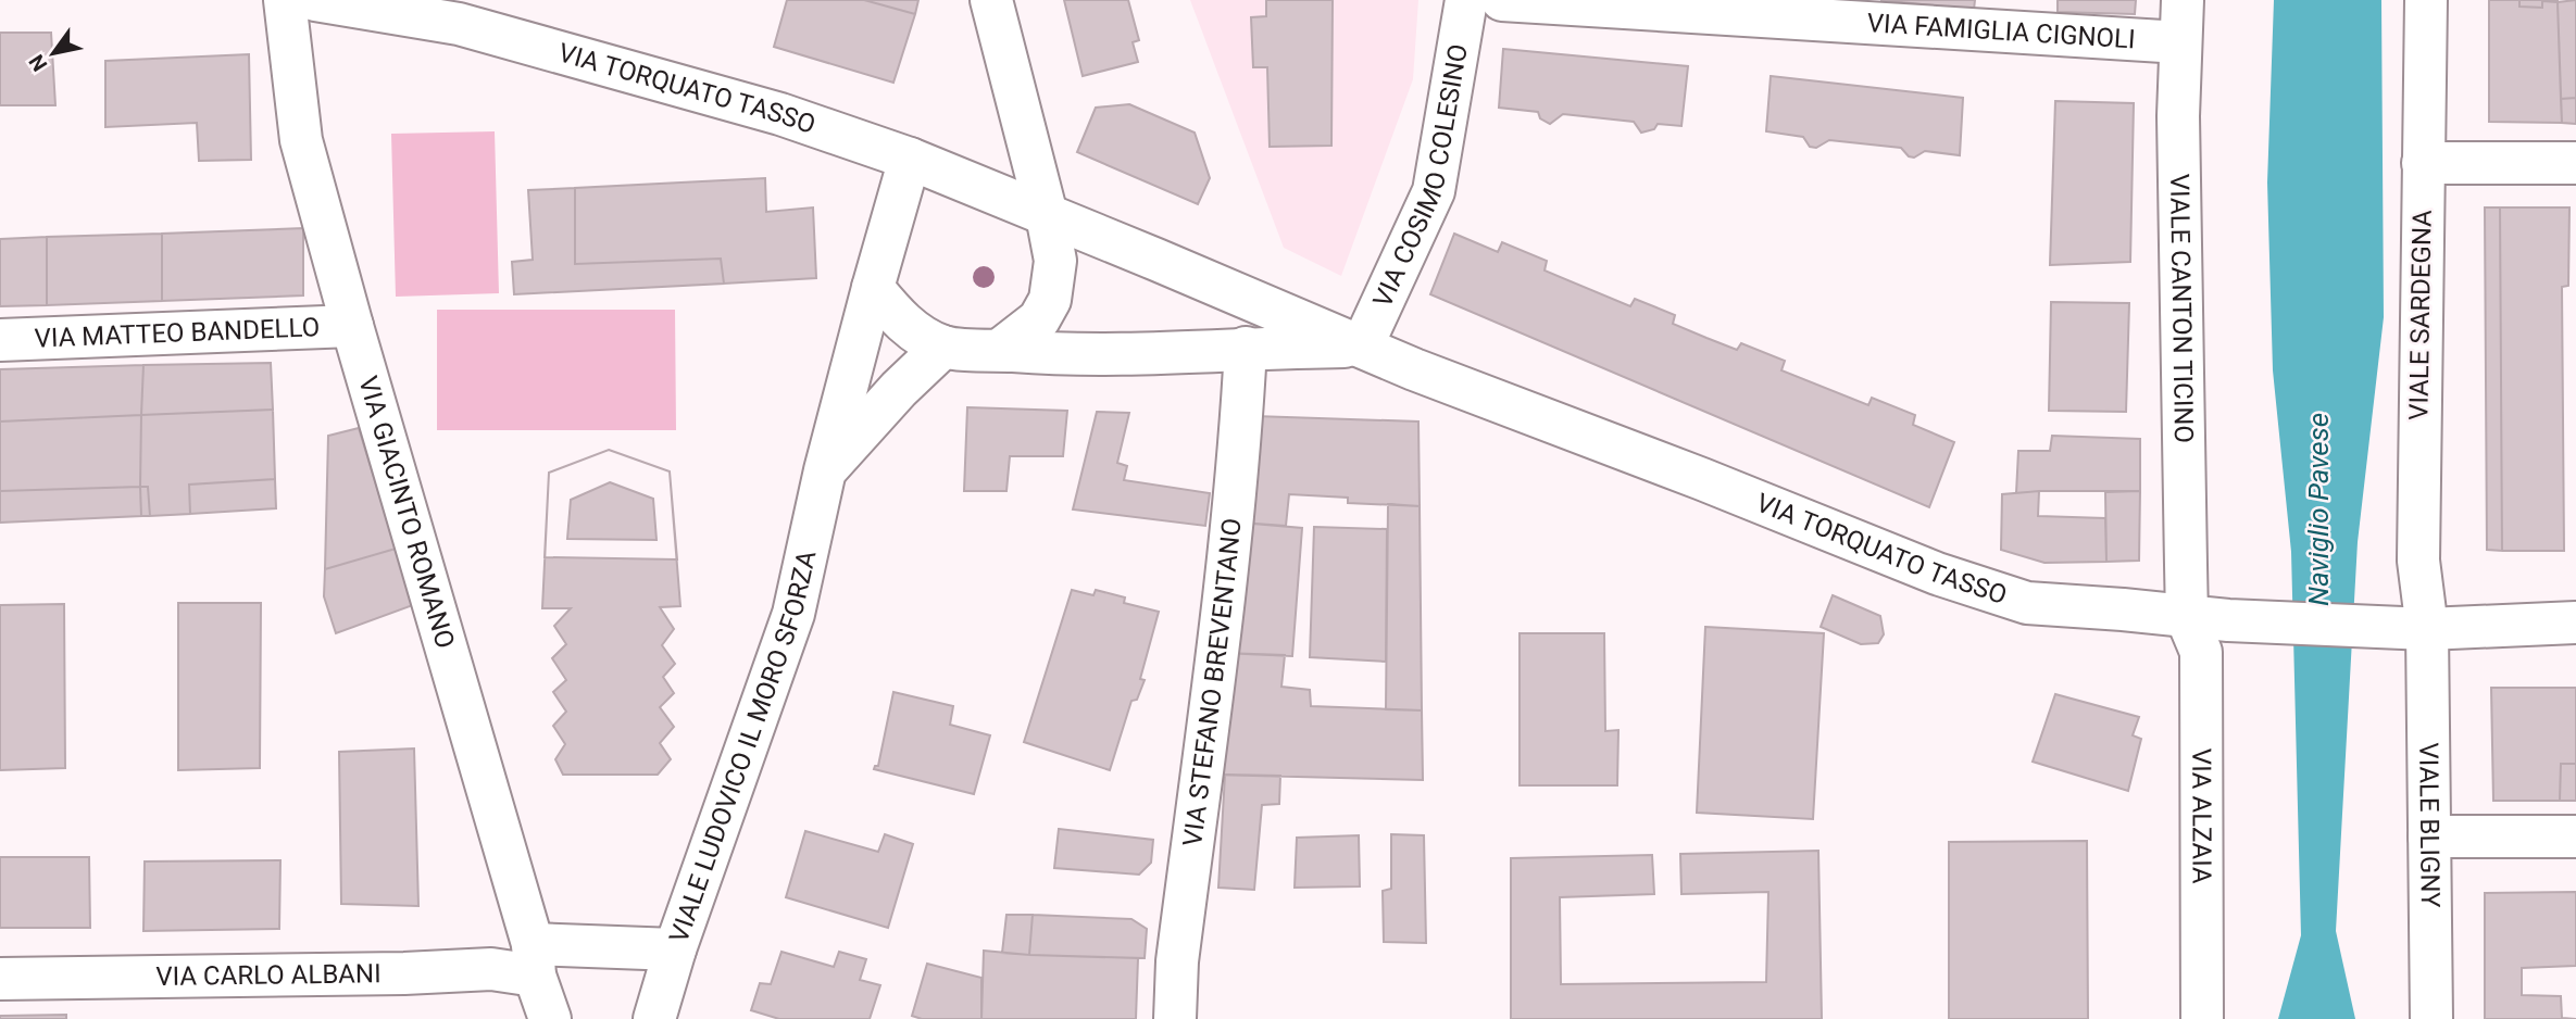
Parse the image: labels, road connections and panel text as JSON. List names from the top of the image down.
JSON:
{
  "streets": {
    "street": [
      "VIA FAMIGLIA CIGNOLI",
      "VIA TORQUATO TASSO",
      "VIA COSIMO COLESINO",
      "VIALE CANTON TICINO",
      "VIALE SARDEGNA",
      "VIA MATTEO BANDELLO",
      "VIA GIACINTO ROMANO",
      "VIA STEFANO BREVENTANO",
      "VIALE LUDOVICO IL MORO SFORZA",
      "VIA ALZAIA",
      "VIALE BLIGNY",
      "VIA CARLO ALBANI"
    ]
  },
  "crossings": [
    ["VIA FAMIGLIA CIGNOLI", "VIALE CANTON TICINO"],
    ["VIA TORQUATO TASSO", "VIA COSIMO COLESINO"],
    ["VIA TORQUATO TASSO", "VIALE CANTON TICINO"],
    ["VIA TORQUATO TASSO", "VIALE SARDEGNA"],
    ["VIA TORQUATO TASSO", "VIA STEFANO BREVENTANO"],
    ["VIA TORQUATO TASSO", "VIALE LUDOVICO IL MORO SFORZA"],
    ["VIA TORQUATO TASSO", "VIA ALZAIA"],
    ["VIA TORQUATO TASSO", "VIALE BLIGNY"],
    ["VIALE CANTON TICINO", "VIA ALZAIA"],
    ["VIALE SARDEGNA", "VIALE BLIGNY"],
    ["VIA MATTEO BANDELLO", "VIA GIACINTO ROMANO"],
    ["VIA GIACINTO ROMANO", "VIA CARLO ALBANI"],
    ["VIALE LUDOVICO IL MORO SFORZA", "VIA CARLO ALBANI"]
  ],
  "water": ["Naviglio Pavese"],
  "north": "bottom left"
}
